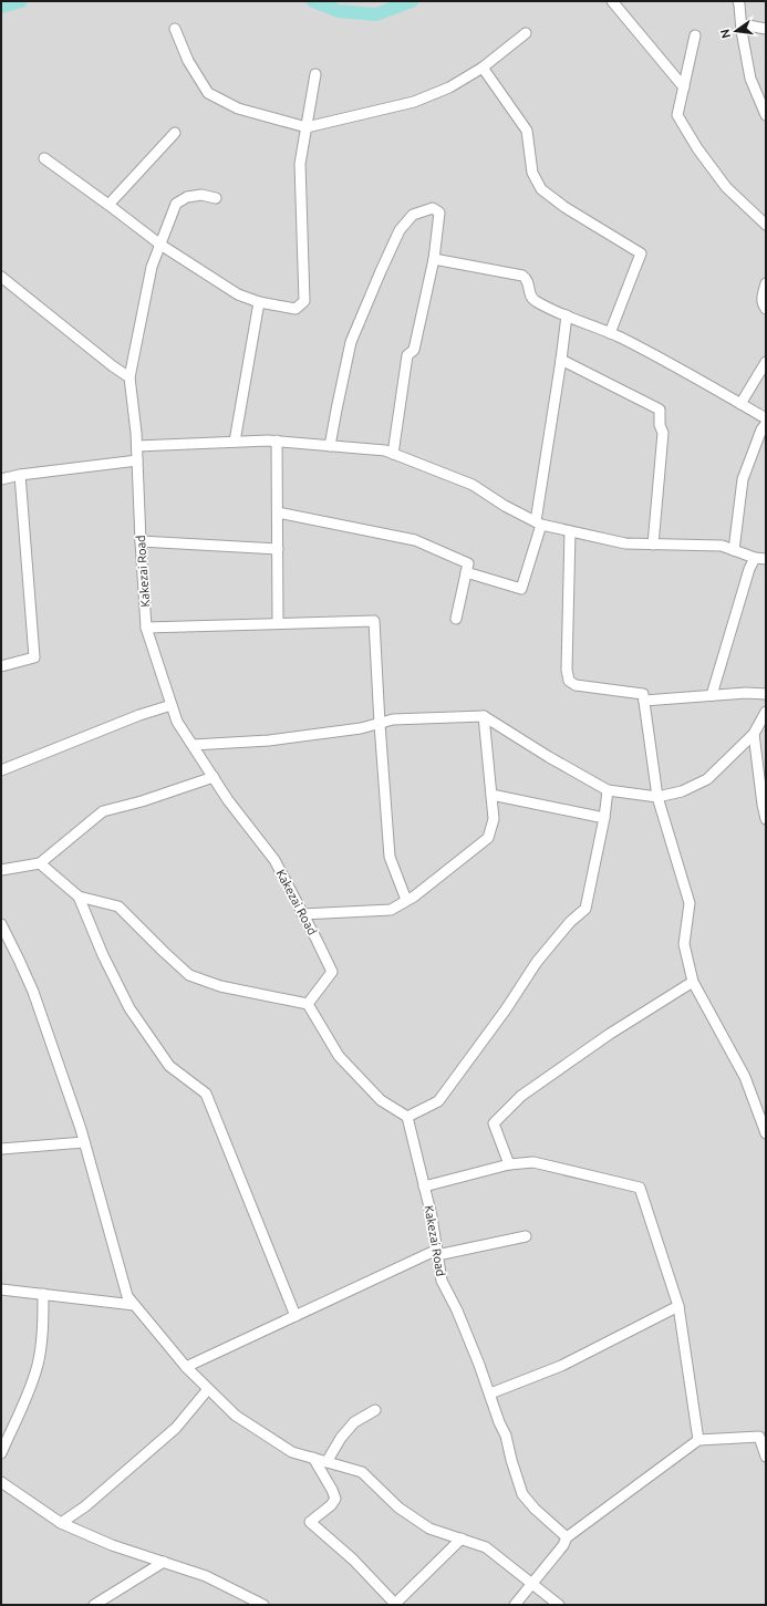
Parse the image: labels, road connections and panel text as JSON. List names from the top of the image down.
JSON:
{
  "streets": {
    "street": ["Kakezai Road"]
  },
  "north": "left"
}
